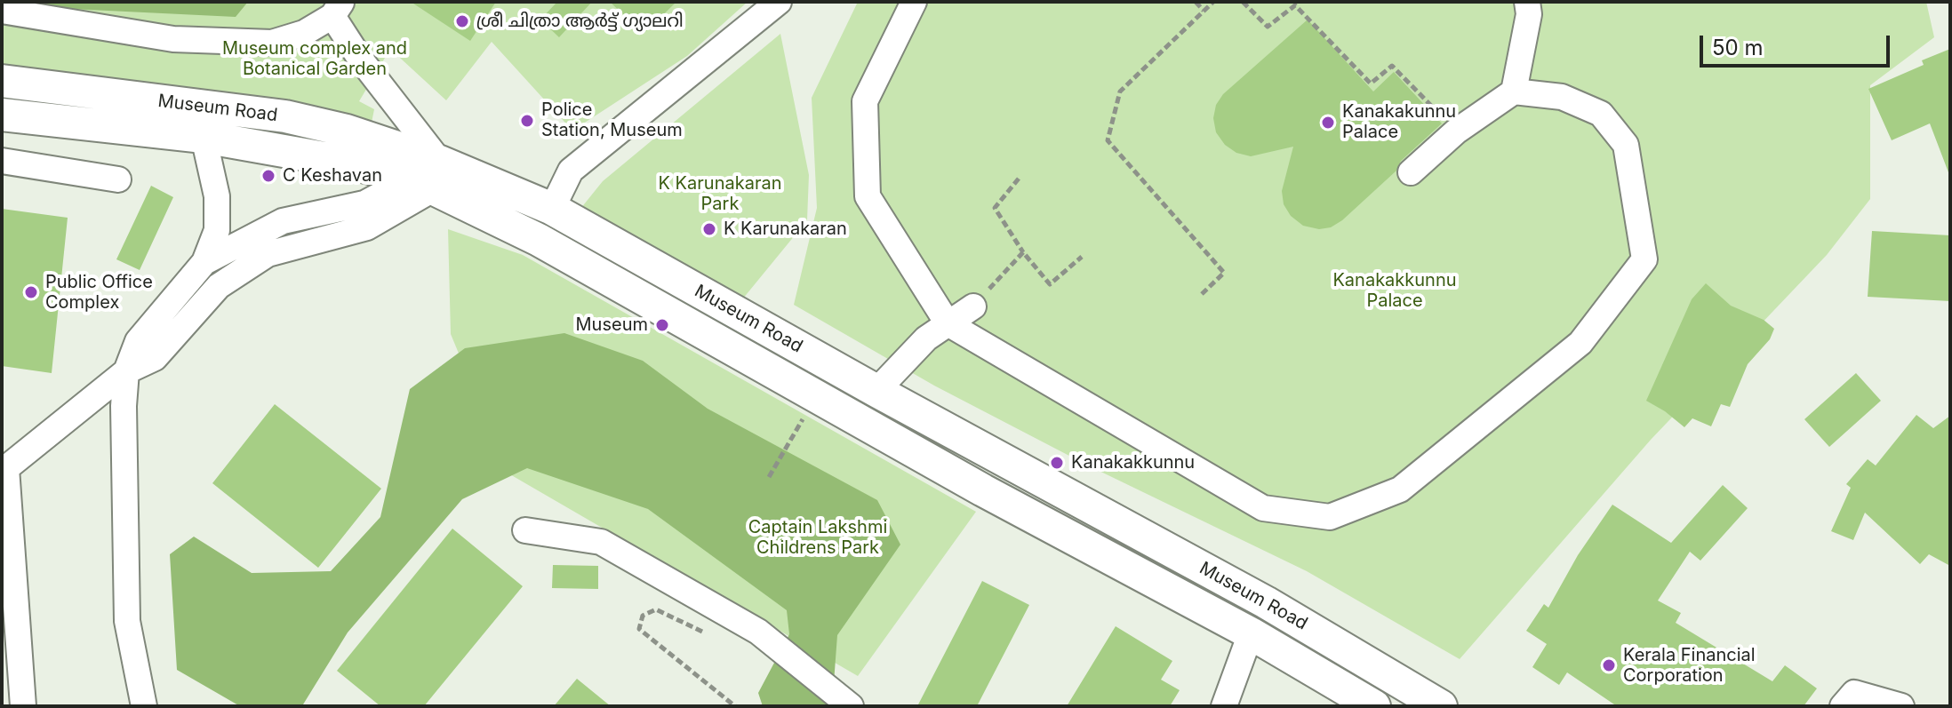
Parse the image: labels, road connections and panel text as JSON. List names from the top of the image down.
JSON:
{
  "streets": {
    "main road": ["Museum Road"]
  },
  "parks": [
    "Museum complex and Botanical Garden",
    "K Karunakaran Park",
    "Kanakakkunnu Palace",
    "Captain Lakshmi Childrens Park"
  ],
  "places": [
    "ശ്രീ ചിത്രാ ആർട്ട് ഗ്യാലറി",
    "Police Station, Museum",
    "Kanakakunnu Palace",
    "C Keshavan",
    "K Karunakaran",
    "Public Office Complex",
    "Museum",
    "Kanakakkunnu",
    "Kerala Financial Corporation"
  ],
  "scale_bar": "50 m"
}
